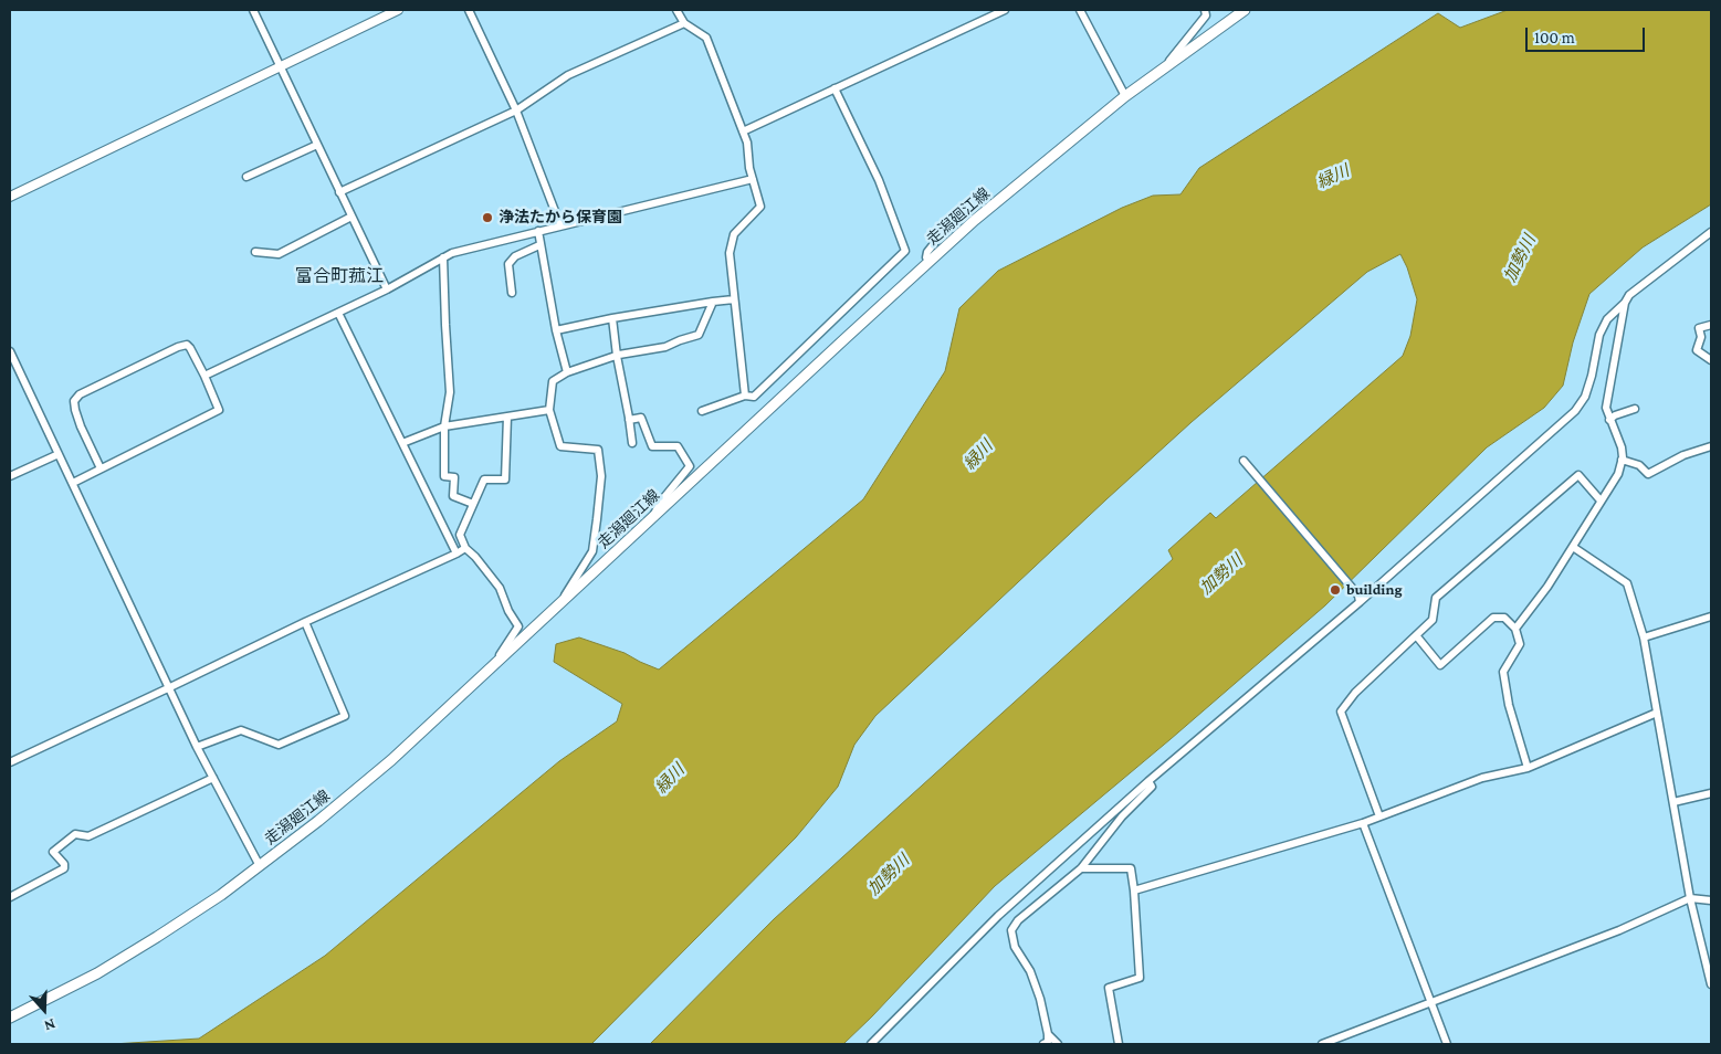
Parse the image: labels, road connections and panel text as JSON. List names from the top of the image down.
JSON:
{
  "streets": {
    "main road": ["走潟廻江線"]
  },
  "districts": ["富合町菰江"],
  "water": ["緑川", "加勢川"],
  "places": ["浄法たから保育園", "building"],
  "scale_bar": "100 m",
  "north": "bottom"
}
